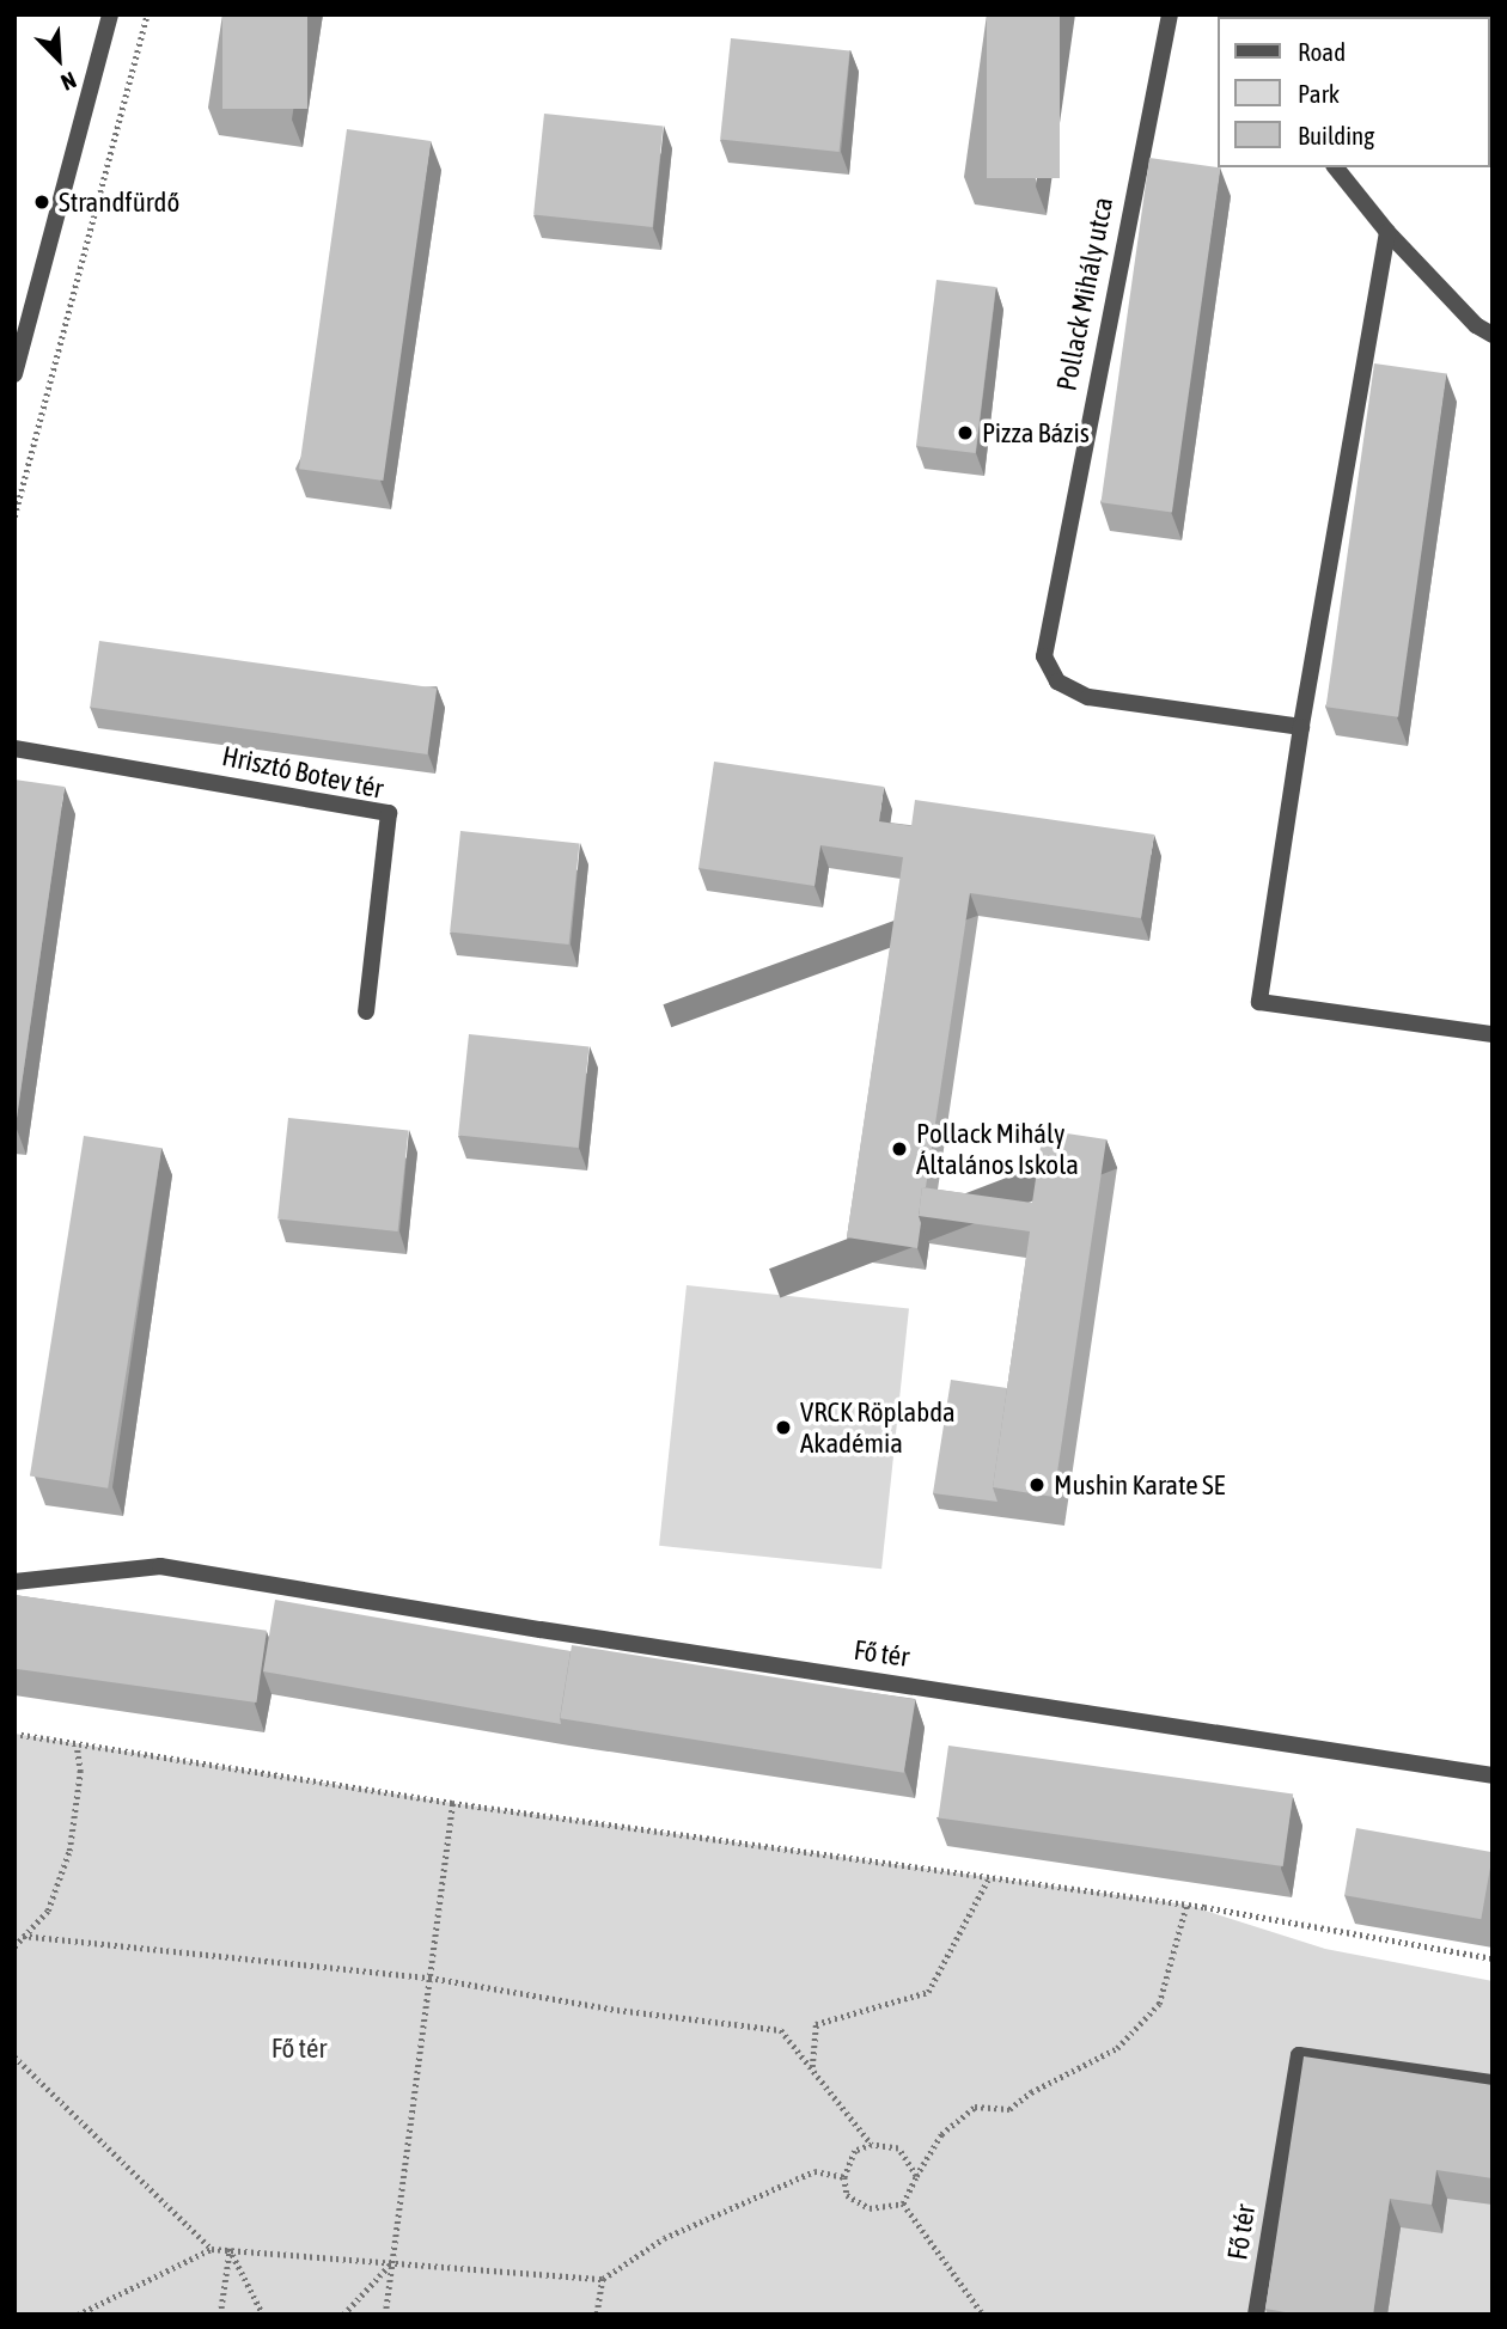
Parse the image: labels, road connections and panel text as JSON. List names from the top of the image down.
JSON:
{
  "streets": {
    "street": ["Pollack Mihály utca", "Hrisztó Botev tér", "Fő tér"]
  },
  "parks": ["Fő tér"],
  "places": [
    "Strandfürdő",
    "Pizza Bázis",
    "Pollack Mihály Általános Iskola",
    "VRCK Röplabda Akadémia",
    "Mushin Karate SE"
  ],
  "legend": ["Road", "Park", "Building"],
  "north": "bottom right"
}
